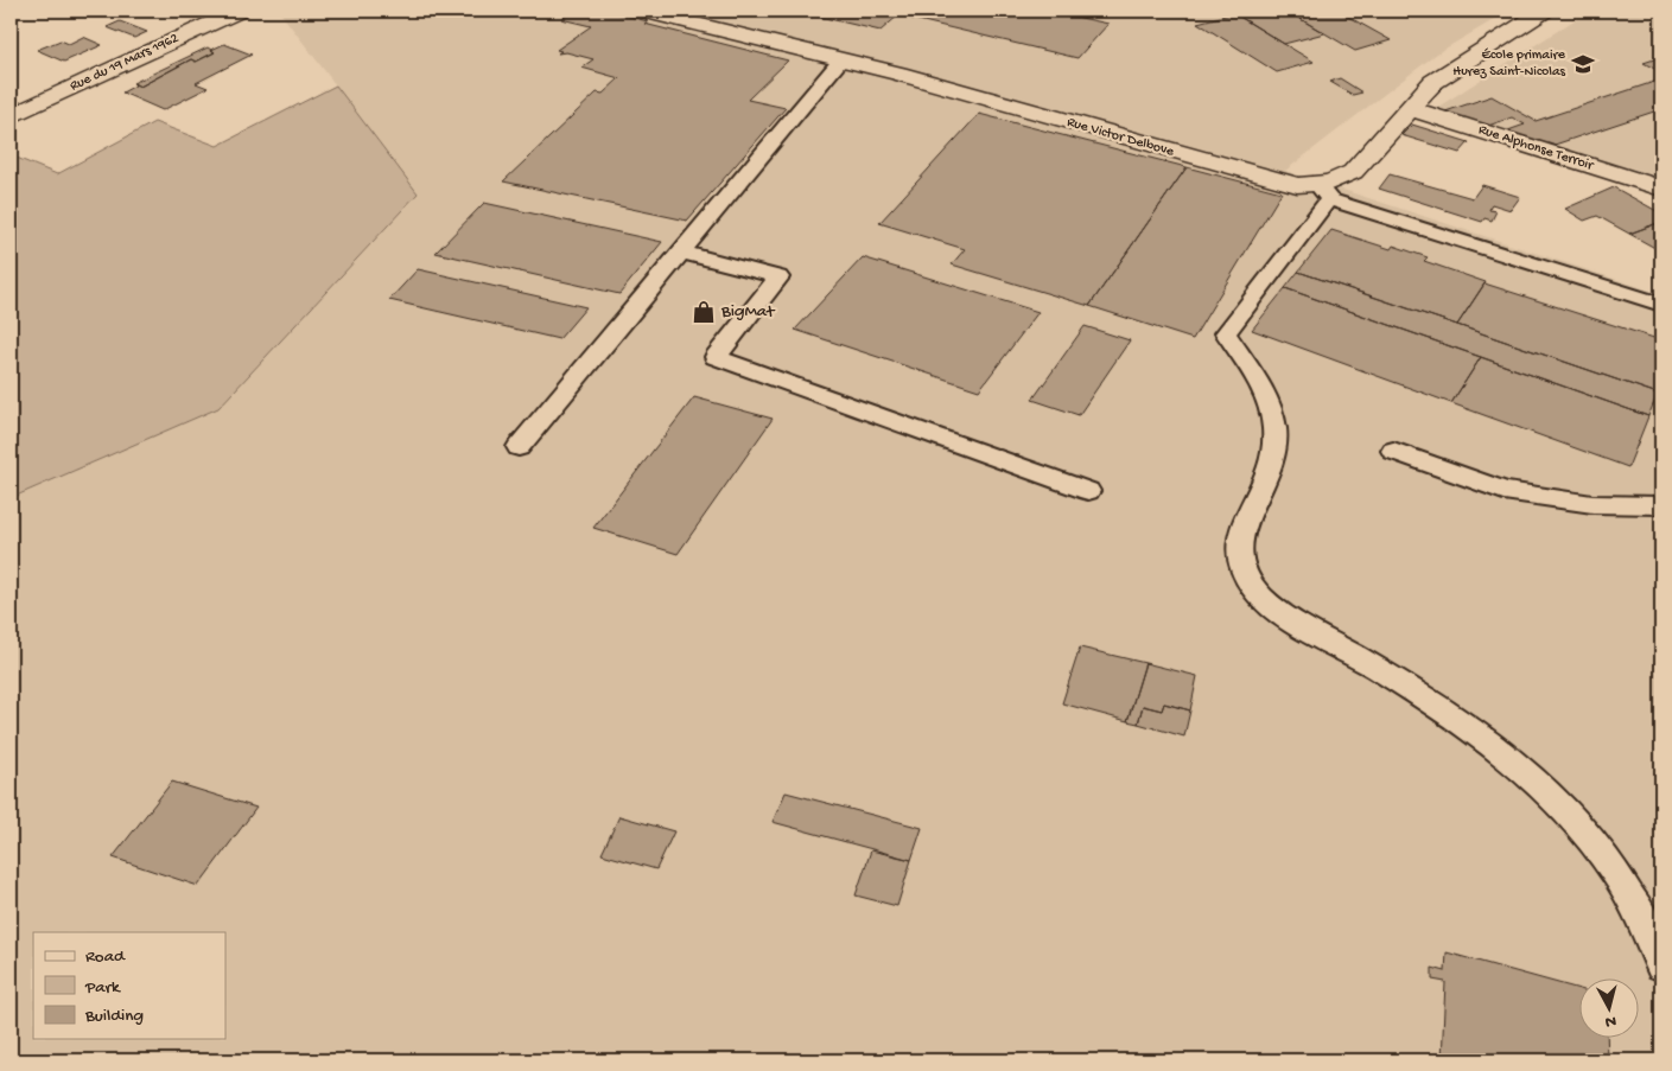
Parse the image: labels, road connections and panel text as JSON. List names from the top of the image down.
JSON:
{
  "streets": {
    "street": ["Rue du 19 Mars 1962", "Rue Victor Delbove", "Rue Alphonse Terroir"]
  },
  "crossings": [
    ["Rue Victor Delbove", "Rue Alphonse Terroir"]
  ],
  "places": {
    "school or university": ["École primaire Hurez Saint-Nicolas"],
    "shop": ["BigMat"]
  },
  "legend": ["Road", "Park", "Building"],
  "north": "bottom"
}
